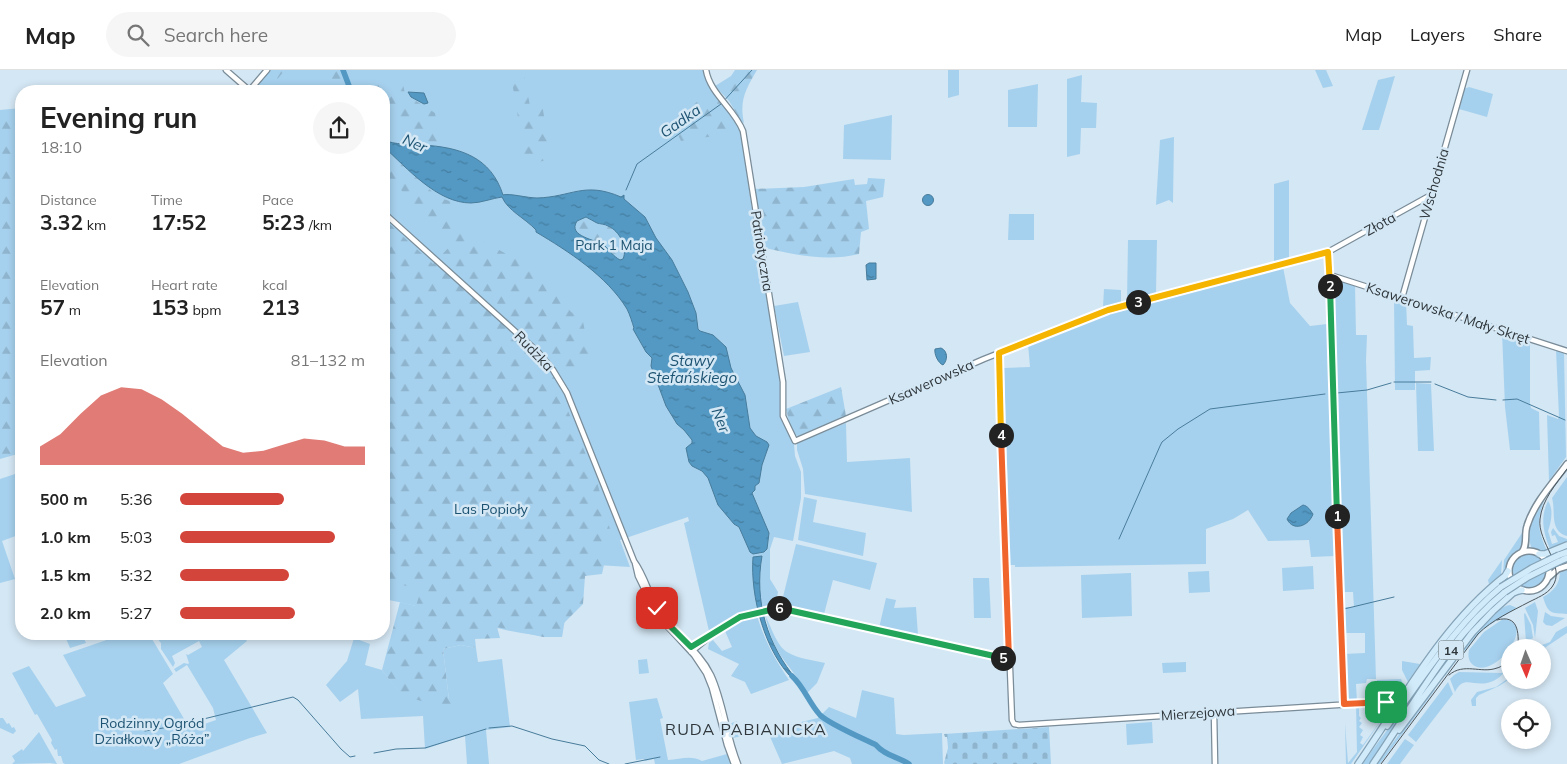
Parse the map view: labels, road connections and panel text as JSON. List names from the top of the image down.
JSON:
{
  "streets": {
    "main road": ["14"],
    "street": [
      "Wschodnia",
      "Złota",
      "Patriotyczna",
      "Ksawerowska / Mały Skręt",
      "Rudzka",
      "Ksawerowska",
      "Mierzejowa"
    ]
  },
  "crossings": [
    ["Wschodnia", "Złota"],
    ["Wschodnia", "Ksawerowska / Mały Skręt"],
    ["Złota", "Ksawerowska"],
    ["Patriotyczna", "Ksawerowska"]
  ],
  "districts": ["RUDA PABIANICKA"],
  "water": ["Gadka", "Ner", "Stawy Stefańskiego"],
  "parks": ["Park 1 Maja", "Las Popioły", "Rodzinny Ogród Działkowy „Róża”"],
  "north": "bottom",
  "page": {
    "header": "Map",
    "search": "Search here",
    "nav": ["Map", "Layers", "Share"],
    "heading": ["Evening run", "18:10"],
    "stats": [
      ["Distance", "3.32 km"],
      ["Time", "17:52"],
      ["Pace", "5:23 /km"],
      ["Elevation", "57 m"],
      ["Heart rate", "153 bpm"],
      ["kcal", "213"]
    ],
    "pins": [
      "2",
      "3",
      "4",
      "1",
      "6",
      "5"
    ],
    "chart": ["Elevation", "81–132 m"],
    "list": [
      {
        "name": "500 m",
        "note": "5:36"
      },
      {
        "name": "1.0 km",
        "note": "5:03"
      },
      {
        "name": "1.5 km",
        "note": "5:32"
      },
      {
        "name": "2.0 km",
        "note": "5:27"
      }
    ]
  }
}
